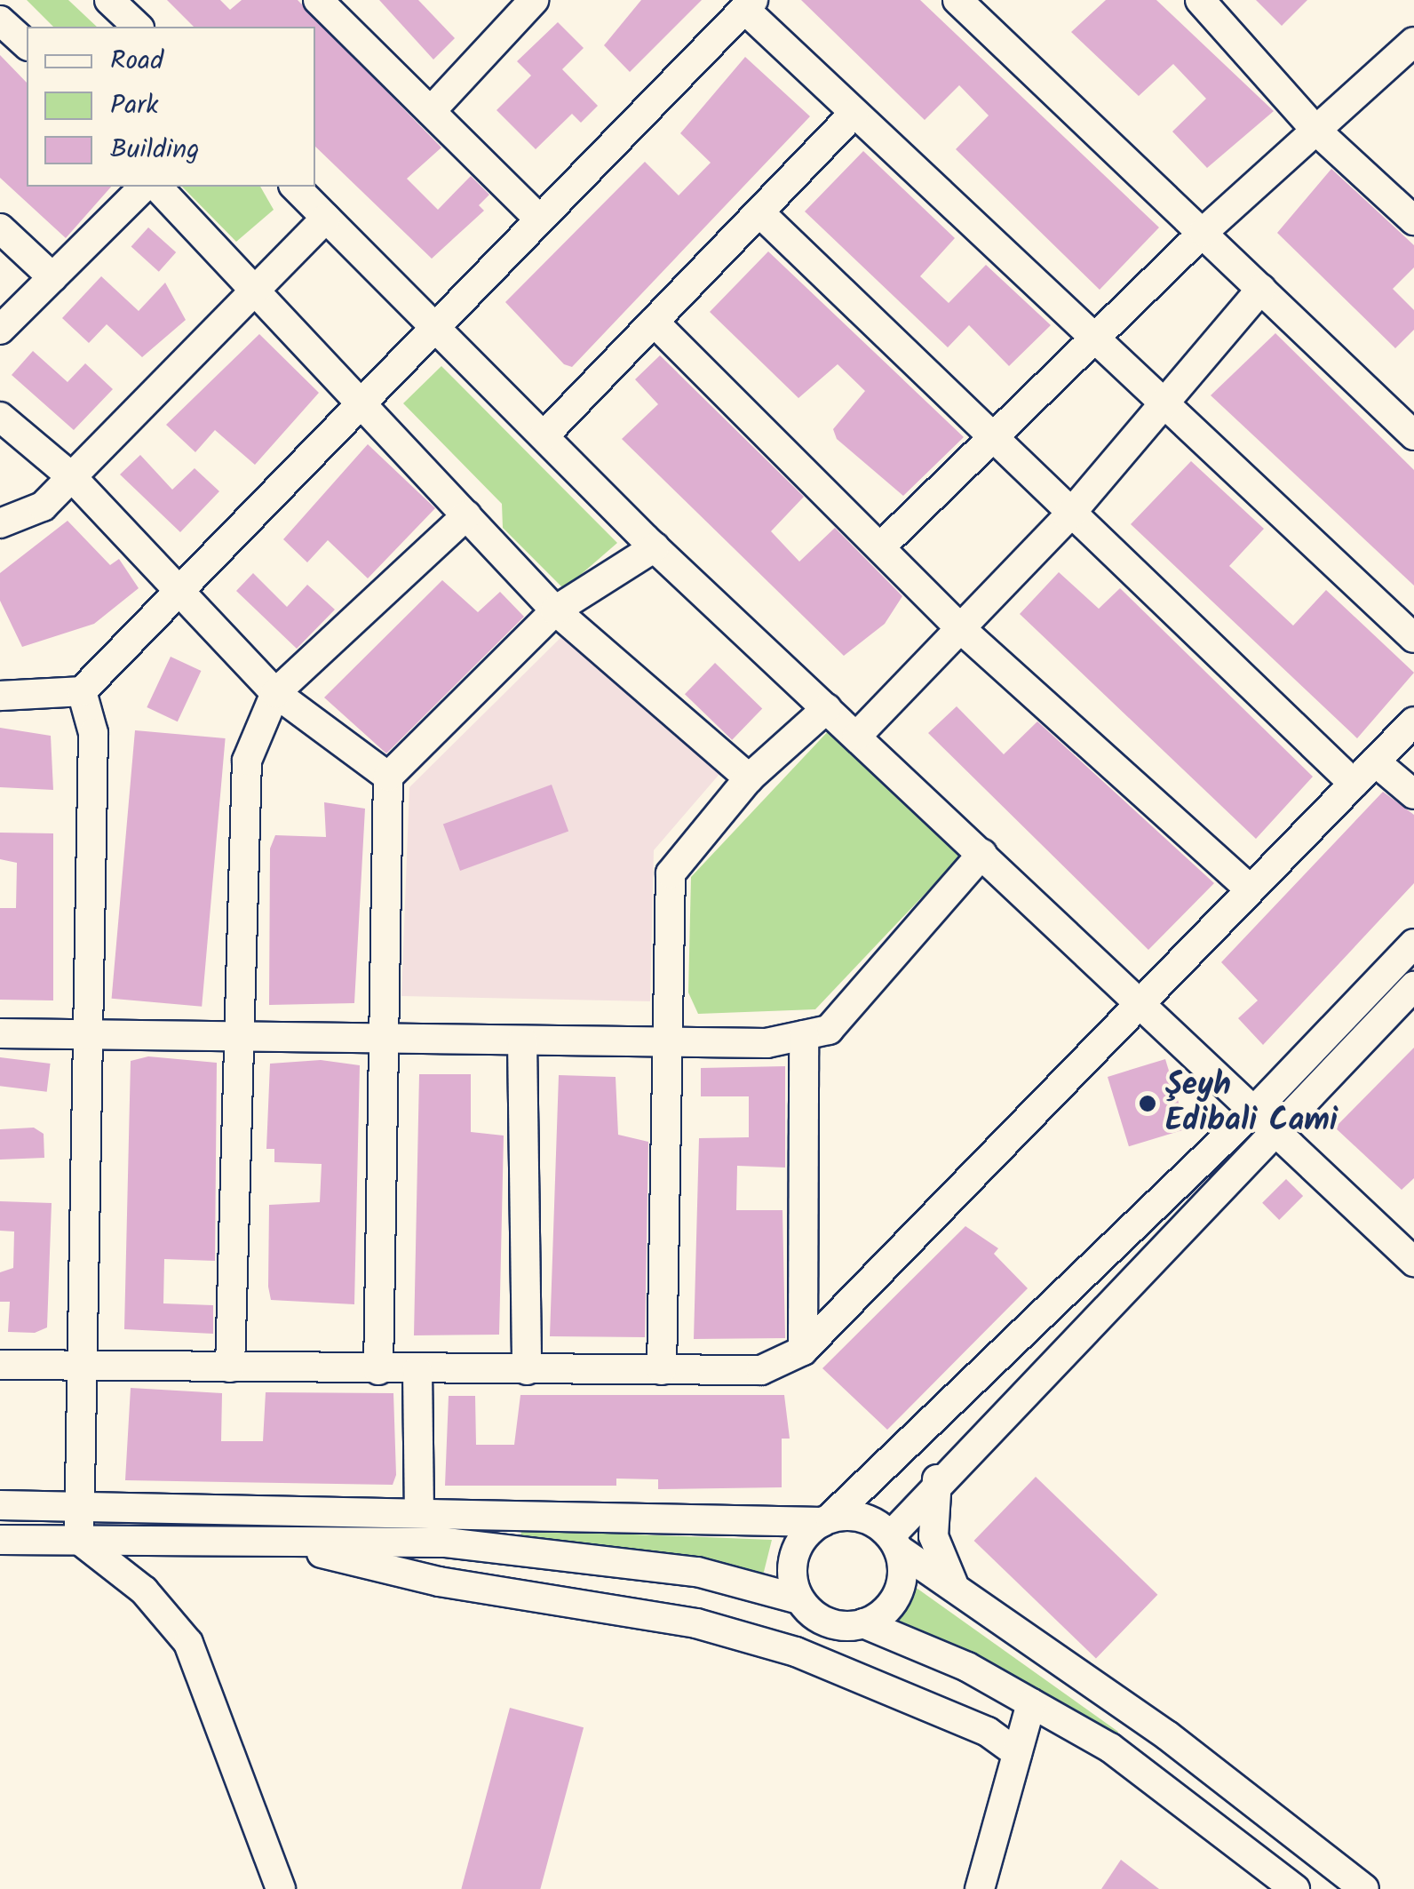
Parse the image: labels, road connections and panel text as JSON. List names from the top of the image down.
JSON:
{
  "places": ["Şeyh Edibali Cami"],
  "legend": ["Road", "Park", "Building"]
}
